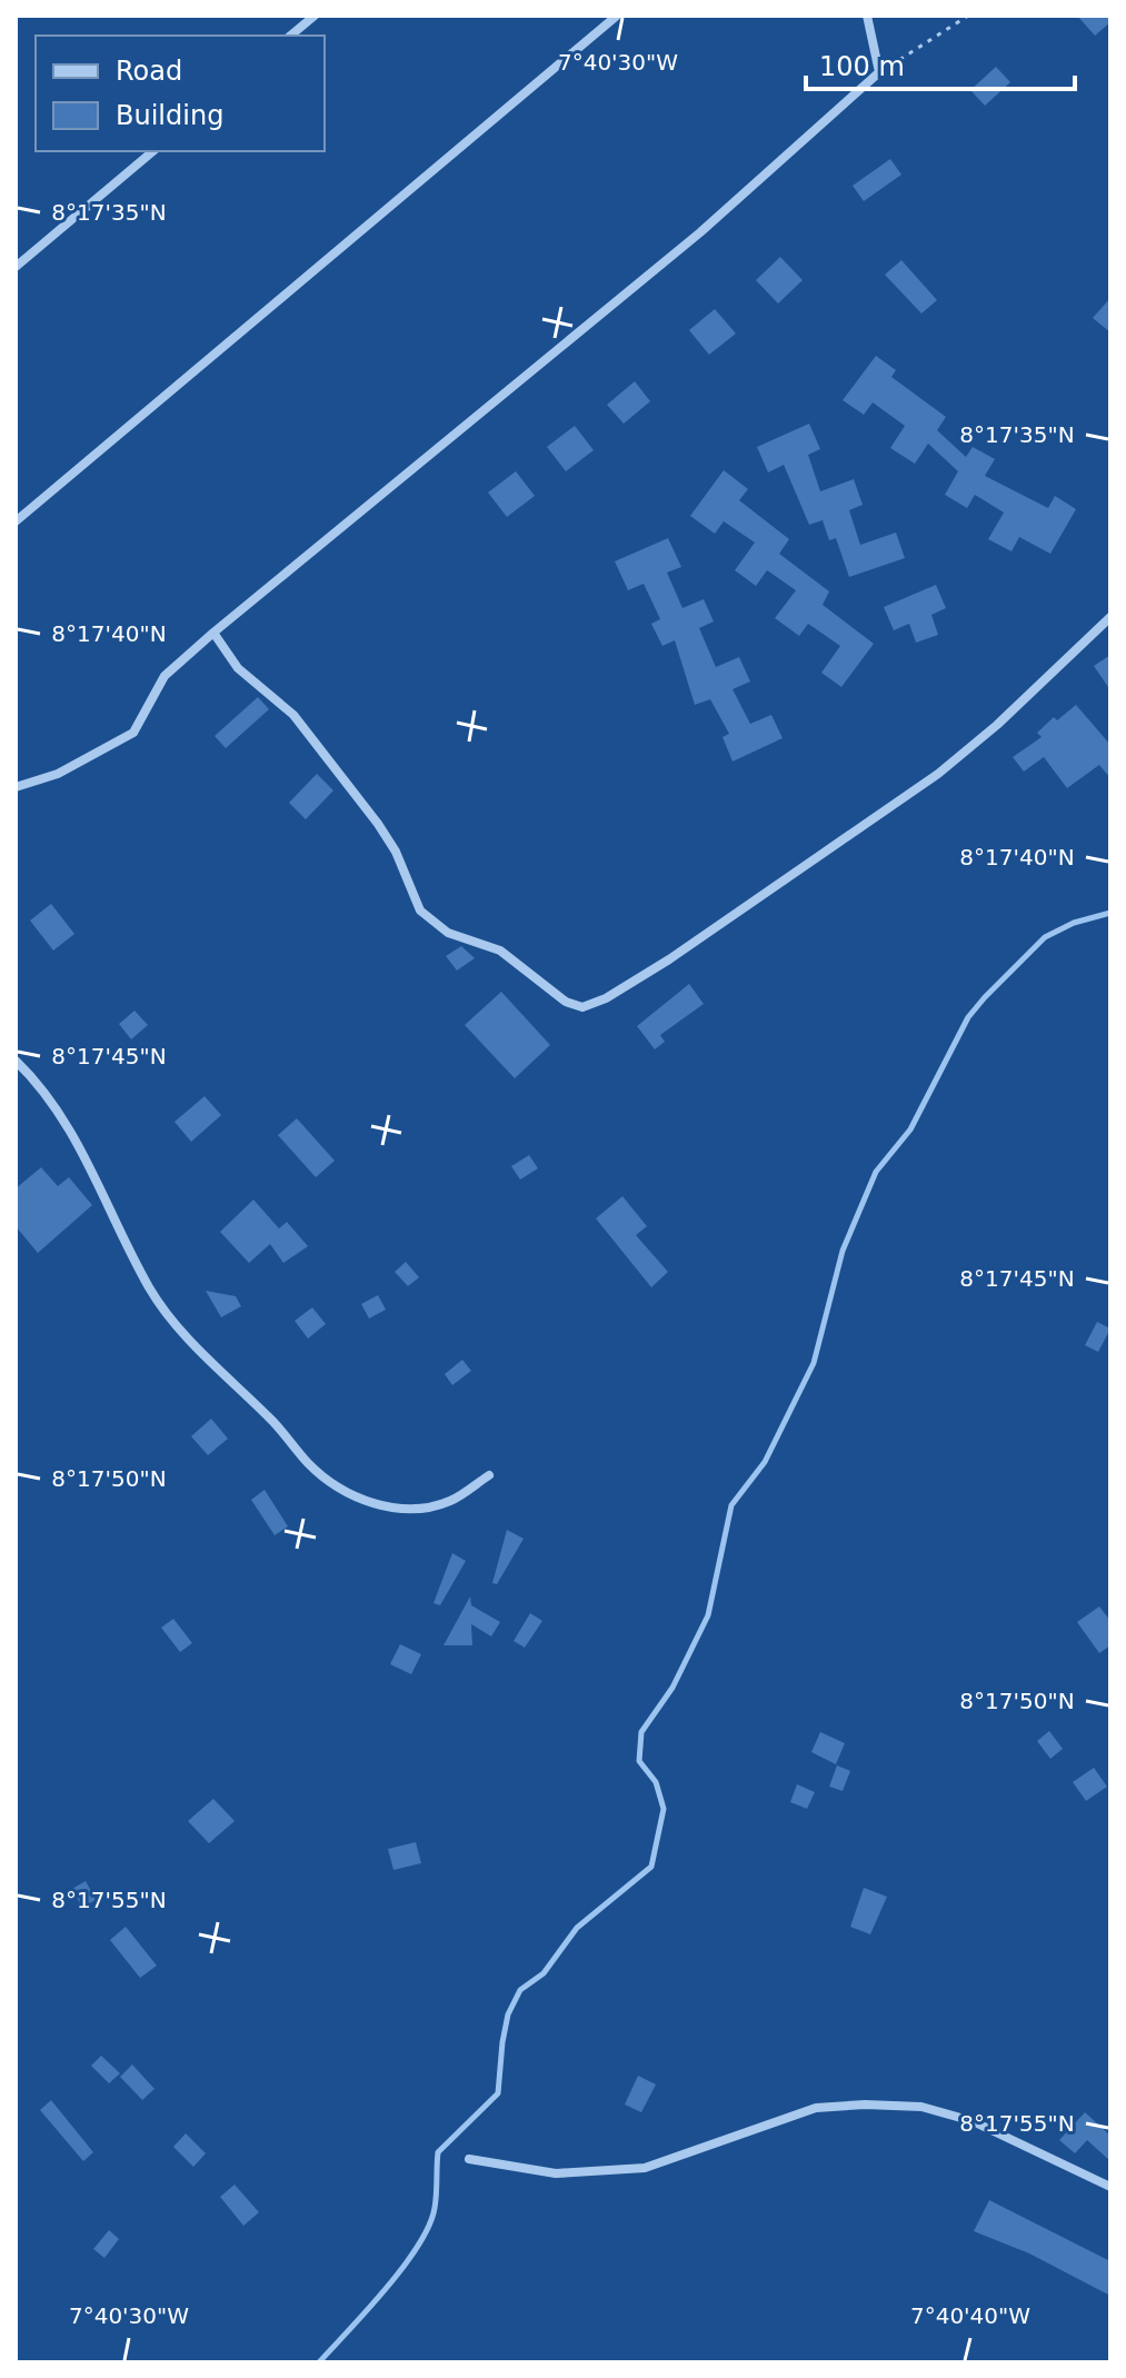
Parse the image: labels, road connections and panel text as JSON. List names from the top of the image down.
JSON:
{
  "legend": ["Road", "Building"],
  "scale_bar": "100 m",
  "coordinates": [
    "7°40'30\"W",
    "8°17'35\"N",
    "8°17'40\"N",
    "8°17'45\"N",
    "8°17'50\"N",
    "8°17'55\"N",
    "7°40'40\"W"
  ]
}
